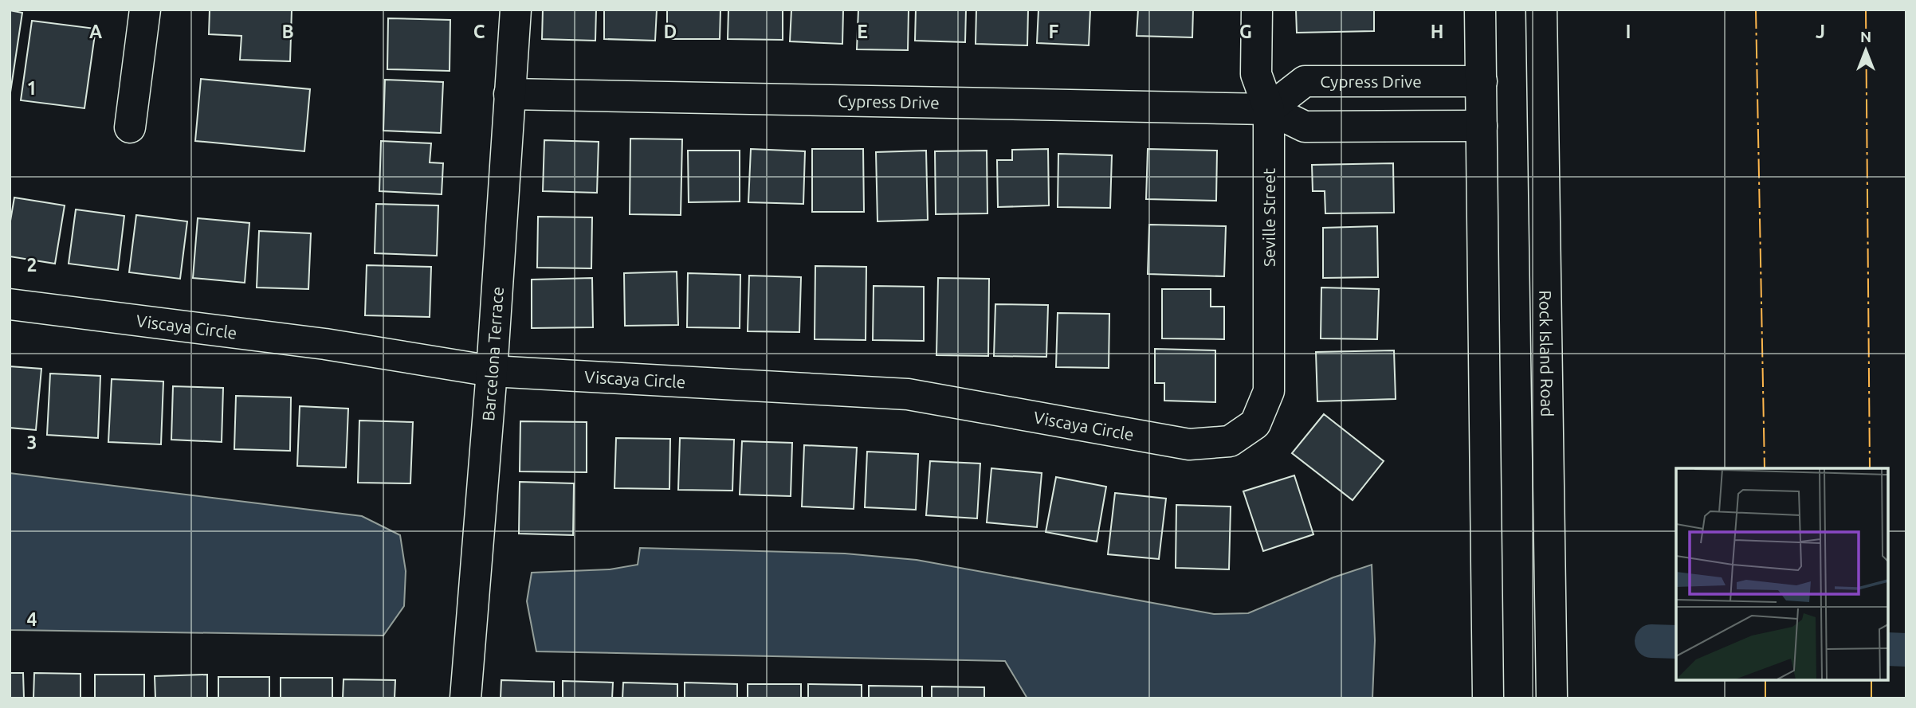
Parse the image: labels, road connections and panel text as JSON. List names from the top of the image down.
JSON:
{
  "streets": {
    "street": [
      "Cypress Drive",
      "Seville Street",
      "Viscaya Circle",
      "Rock Island Road",
      "Barcelona Terrace"
    ]
  },
  "crossings": [
    ["Cypress Drive", "Seville Street"],
    ["Cypress Drive", "Barcelona Terrace"],
    ["Seville Street", "Viscaya Circle"],
    ["Viscaya Circle", "Barcelona Terrace"]
  ],
  "north": "top",
  "grid": {
    "columns": [
      "A",
      "B",
      "C",
      "D",
      "E",
      "F",
      "G",
      "H",
      "I",
      "J"
    ],
    "rows": [
      "1",
      "2",
      "3",
      "4"
    ]
  }
}
